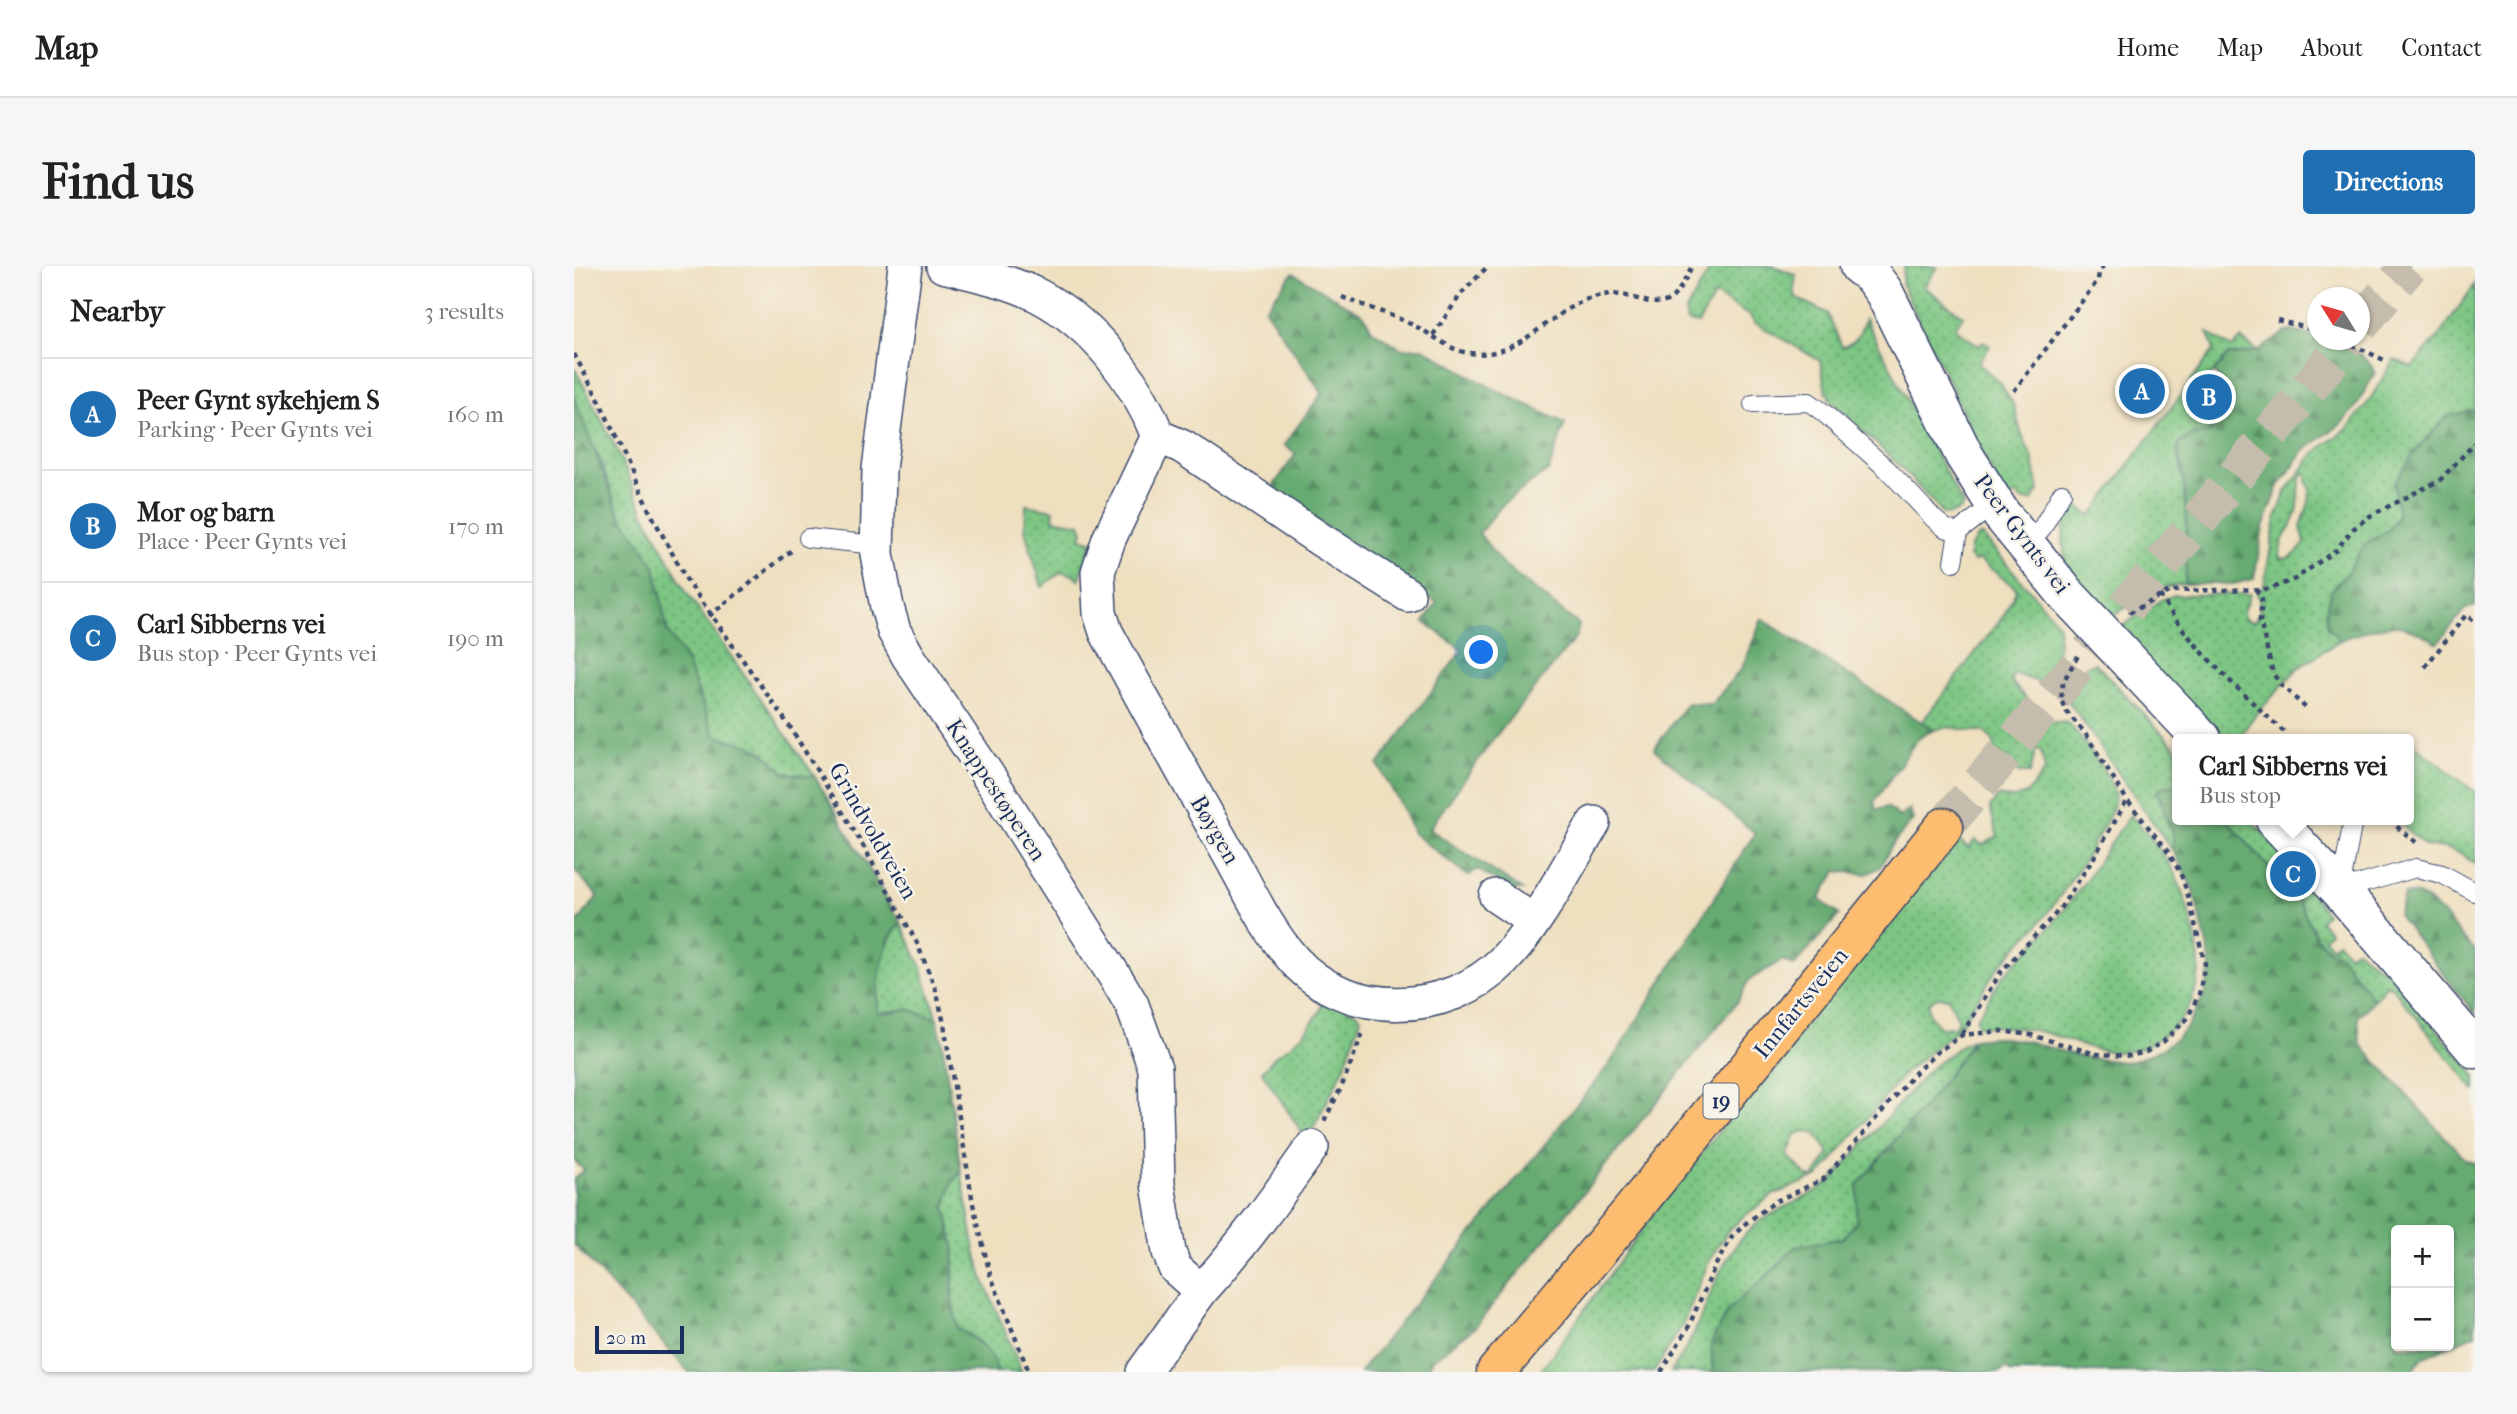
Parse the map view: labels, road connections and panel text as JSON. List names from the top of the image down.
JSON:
{
  "streets": {
    "highway": ["Innfartsveien", "19"],
    "street": ["Peer Gynts vei", "Knappestøperen", "Bøygen"],
    "path": ["Grindvoldveien"]
  },
  "scale_bar": "20 m",
  "north": "top left",
  "page": {
    "header": "Map",
    "nav": [
      "Home",
      "Map",
      "About",
      "Contact"
    ],
    "buttons": "Directions",
    "title": "Find us",
    "heading": ["Nearby", "3 results"],
    "list": [
      {
        "mark": "A",
        "name": "Peer Gynt sykehjem S",
        "note": "Parking · Peer Gynts vei",
        "value": "160 m"
      },
      {
        "mark": "B",
        "name": "Mor og barn",
        "note": "Place · Peer Gynts vei",
        "value": "170 m"
      },
      {
        "mark": "C",
        "name": "Carl Sibberns vei",
        "note": "Bus stop · Peer Gynts vei",
        "value": "190 m"
      }
    ],
    "pins": ["A", "B", "C"],
    "popup": ["Carl Sibberns vei", "Bus stop"],
    "map_buttons": ["+", "−"],
    "scale": "20 m"
  }
}
